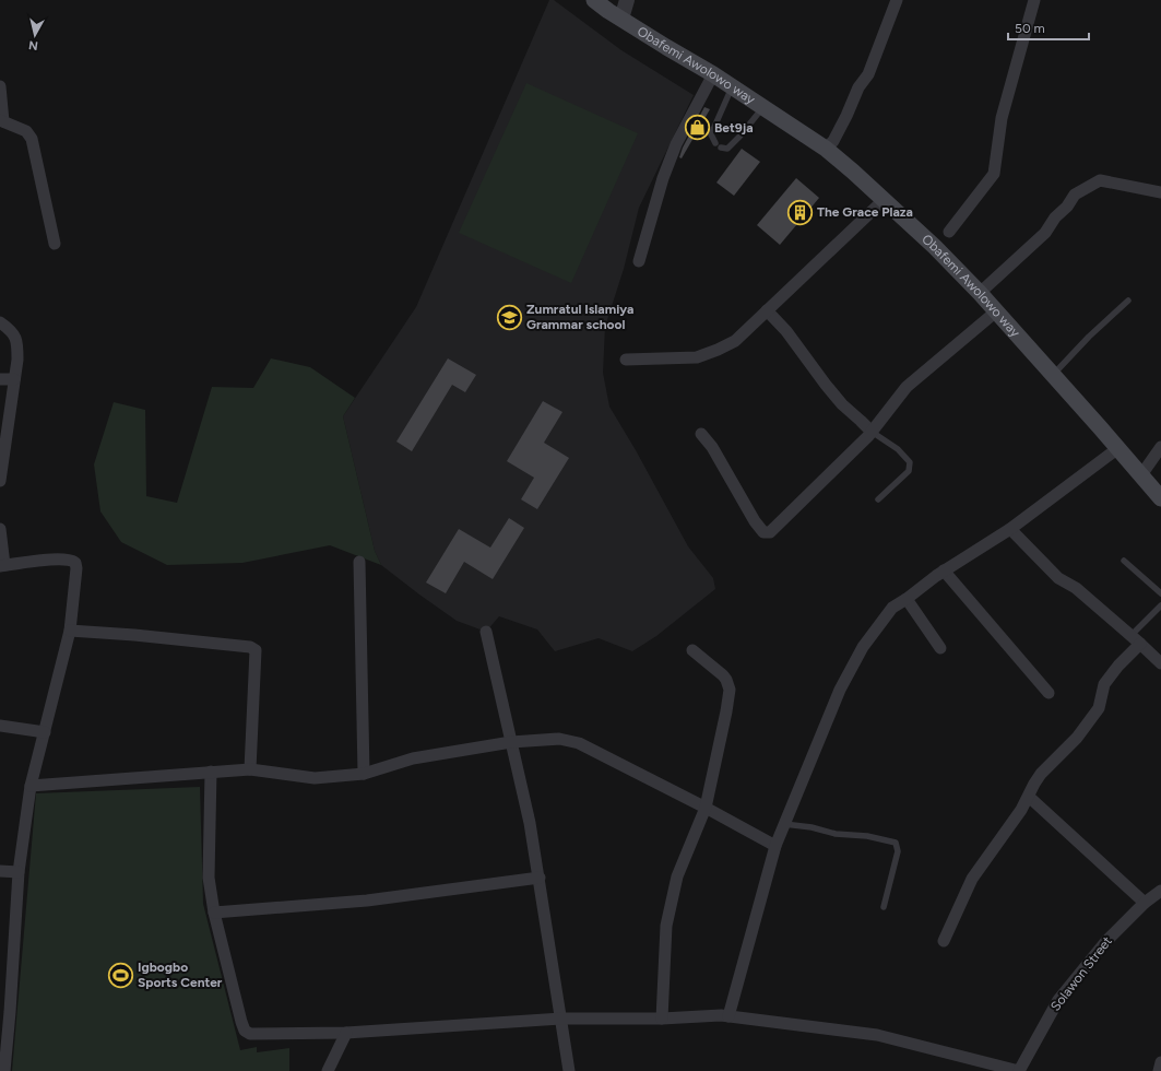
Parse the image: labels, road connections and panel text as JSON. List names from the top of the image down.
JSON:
{
  "streets": {
    "main road": ["Obafemi Awolowo way"],
    "street": ["Solawon Street"]
  },
  "places": {
    "shop": ["Bet9ja"],
    "building": ["The Grace Plaza"],
    "school or university": ["Zumratul Islamiya Grammar school"],
    "sports": ["Igbogbo Sports Center"]
  },
  "scale_bar": "50 m",
  "north": "bottom"
}
